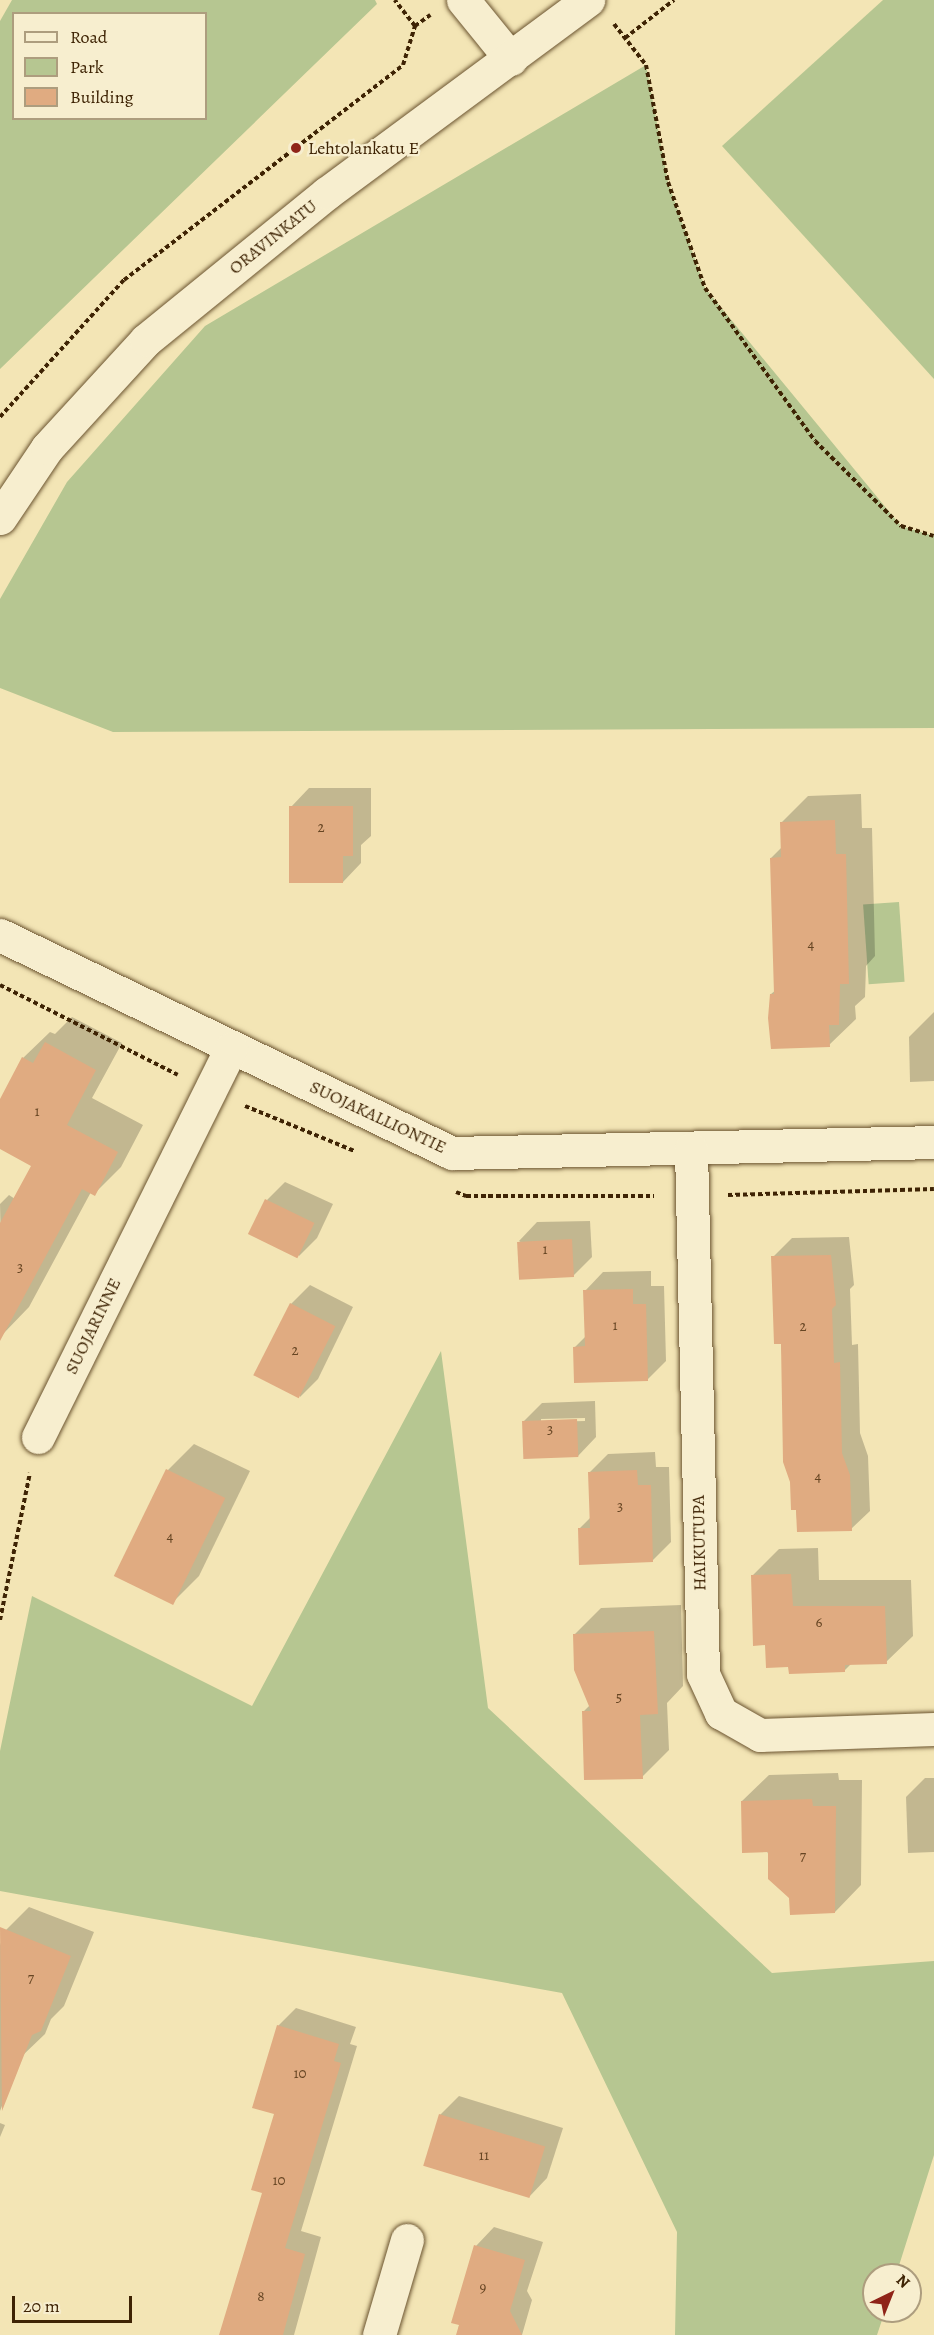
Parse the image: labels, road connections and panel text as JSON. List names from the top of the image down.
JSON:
{
  "streets": {
    "street": [
      "ORAVINKATU",
      "SUOJAKALLIONTIE",
      "SUOJARINNE",
      "HAIKUTUPA"
    ]
  },
  "crossings": [
    ["SUOJAKALLIONTIE", "SUOJARINNE"],
    ["SUOJAKALLIONTIE", "HAIKUTUPA"]
  ],
  "places": ["Lehtolankatu E"],
  "house_numbers": [
    "2",
    "4",
    "1",
    "1",
    "3",
    "1",
    "2",
    "2",
    "3",
    "4",
    "3",
    "4",
    "6",
    "5",
    "7",
    "7",
    "10",
    "11",
    "10",
    "9",
    "8"
  ],
  "legend": ["Road", "Park", "Building"],
  "scale_bar": "20 m",
  "north": "top right"
}
